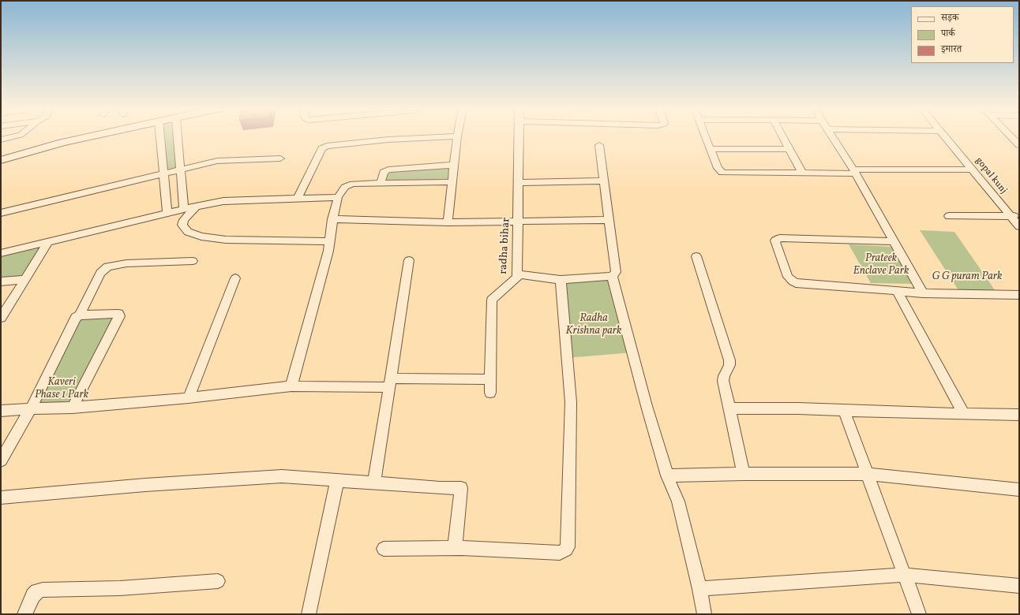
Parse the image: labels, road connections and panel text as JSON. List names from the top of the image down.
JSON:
{
  "streets": {
    "street": ["gopal kunj", "radha bihar"]
  },
  "parks": [
    "Prateek Enclave Park",
    "G G puram Park",
    "Radha Krishna park",
    "Kaveri Phase 1 Park"
  ],
  "legend": ["सड़क", "पार्क", "इमारत"]
}
